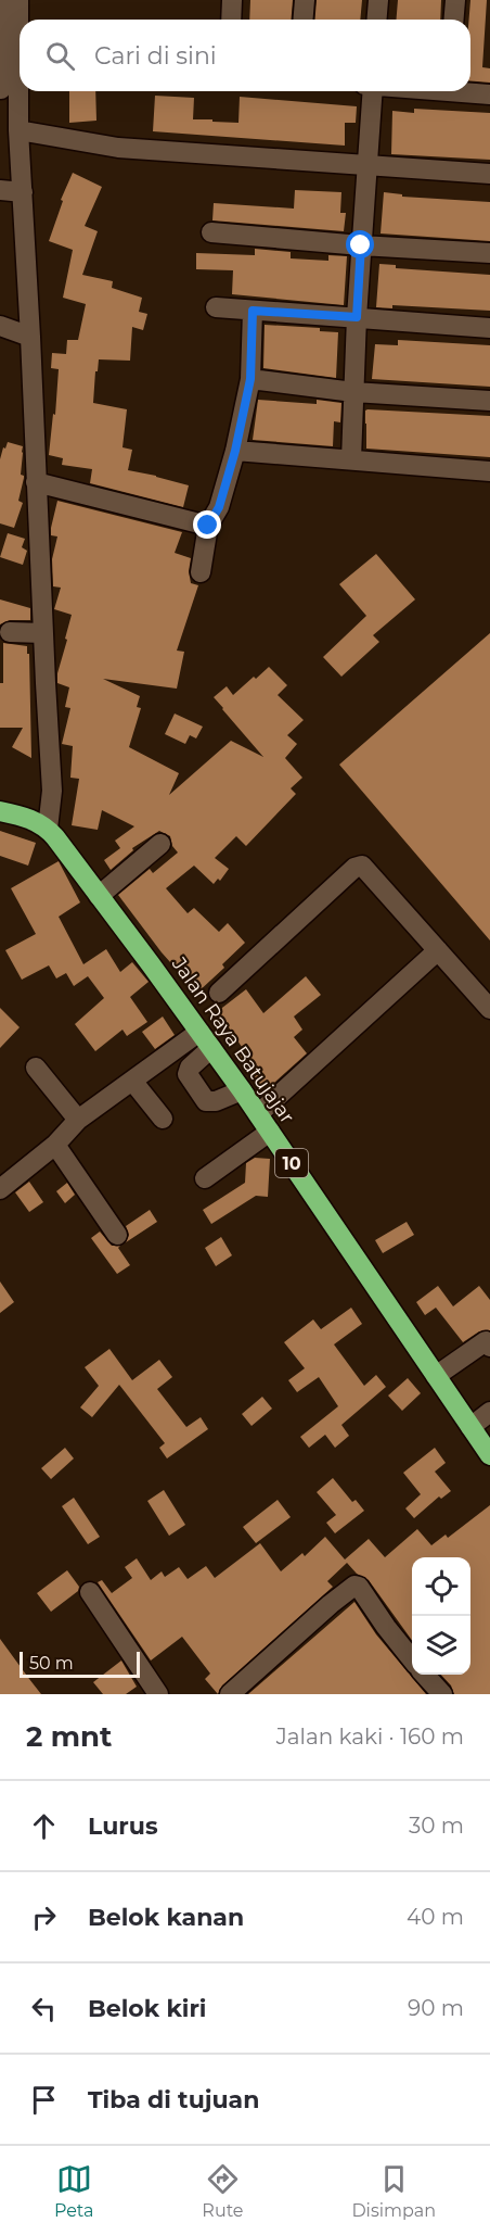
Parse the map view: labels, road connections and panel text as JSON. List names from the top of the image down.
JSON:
{
  "streets": {
    "highway": ["Jalan Raya Batujajar", "10"]
  },
  "scale_bar": "50 m",
  "page": {
    "search": "Cari di sini",
    "scale": "50 m",
    "heading": ["2 mnt", "Jalan kaki · 160 m"],
    "list": [
      ["Lurus", "30 m"],
      ["Belok kanan", "40 m"],
      ["Belok kiri", "90 m"],
      "Tiba di tujuan"
    ],
    "nav": ["Peta", "Rute", "Disimpan"]
  }
}
